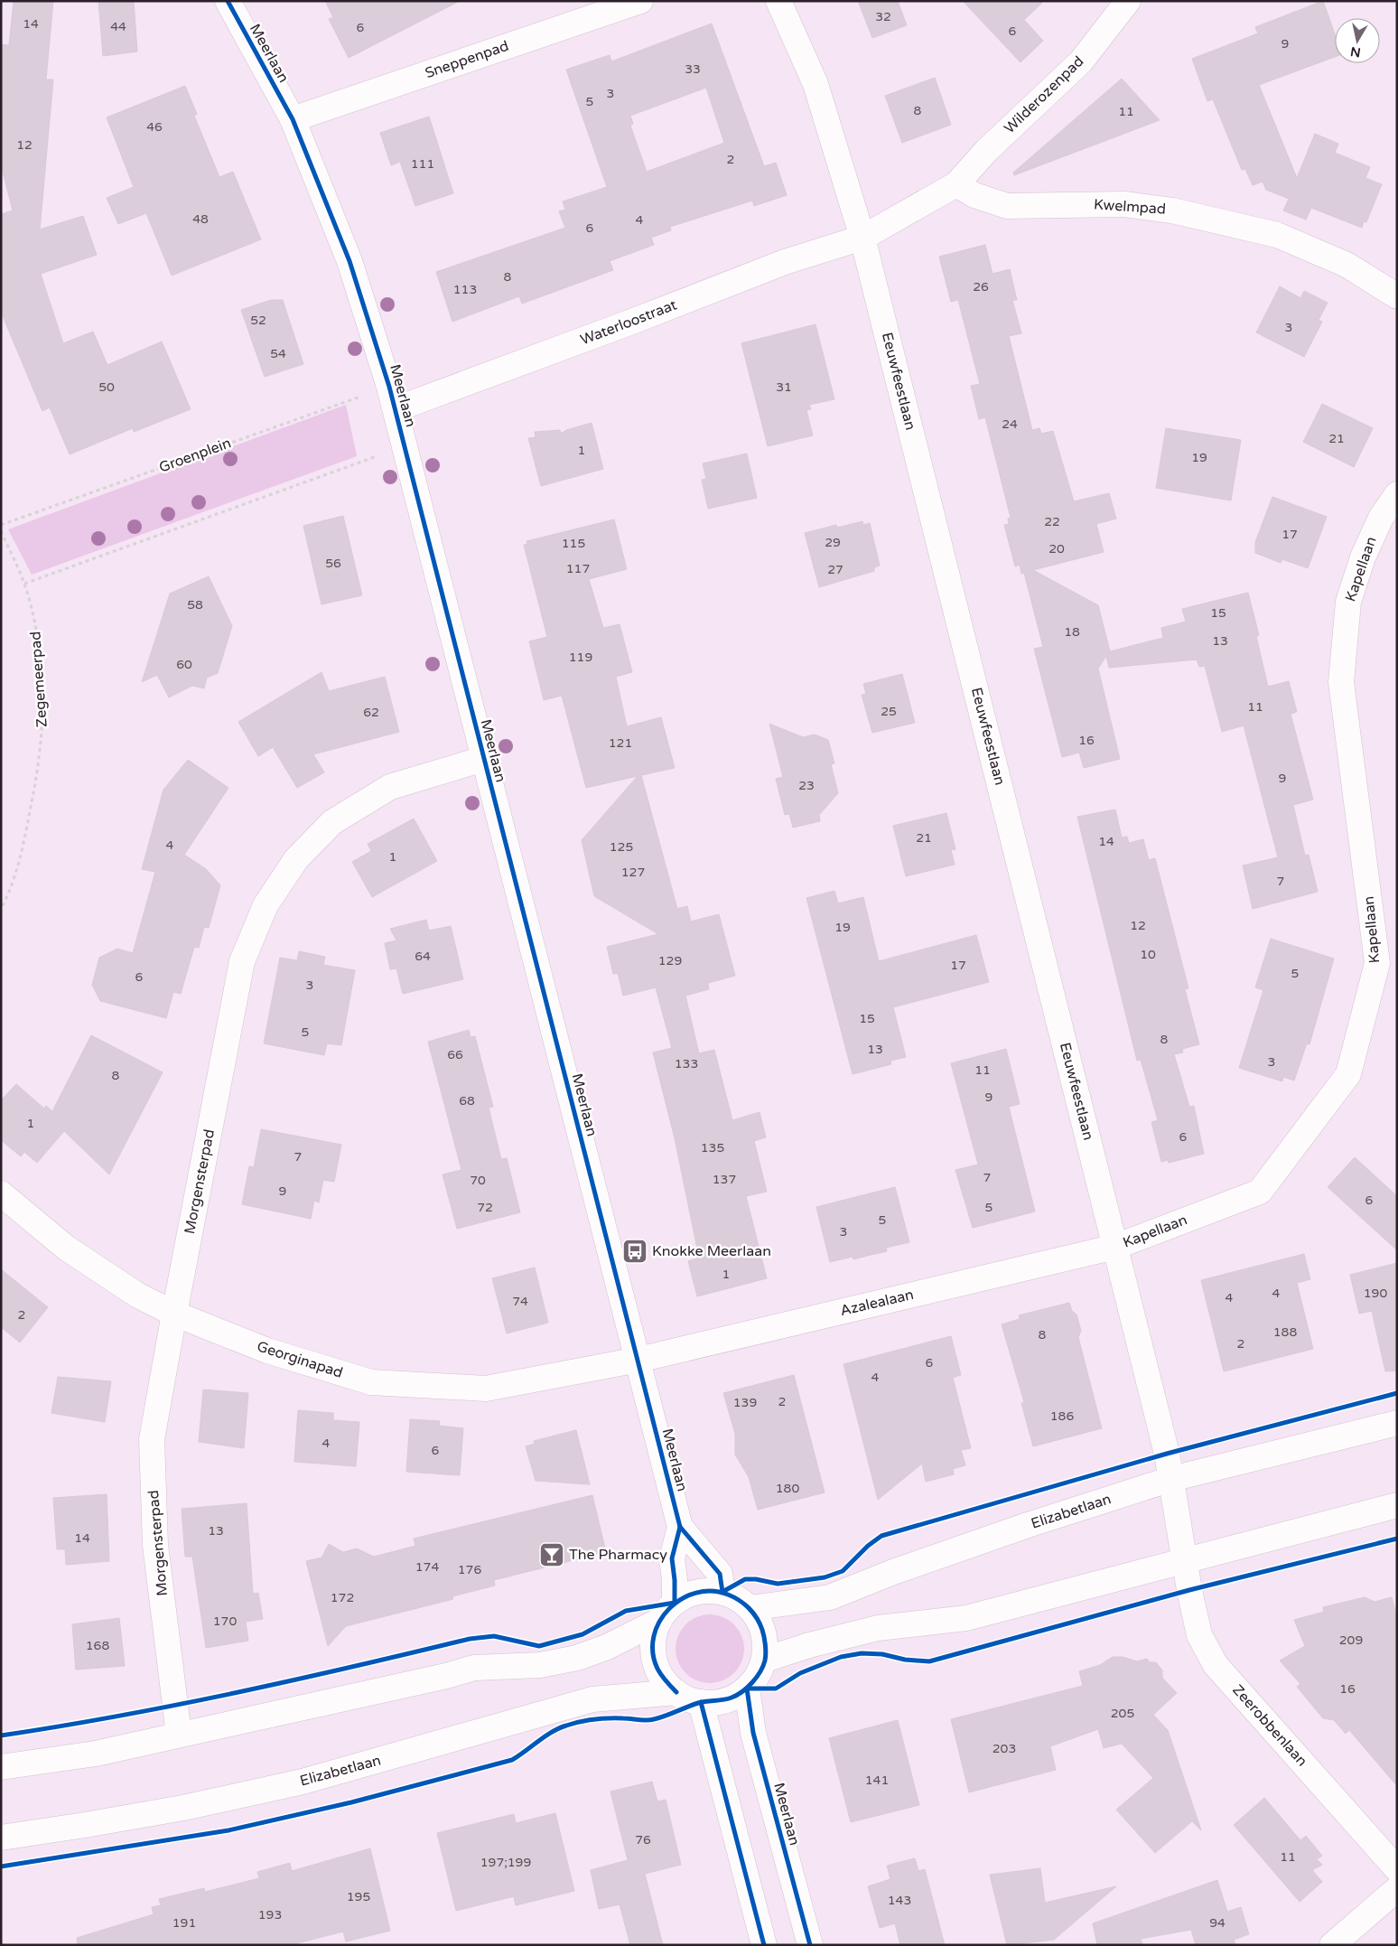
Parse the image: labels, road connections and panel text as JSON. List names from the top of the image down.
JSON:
{
  "streets": {
    "street": [
      "Meerlaan",
      "Sneppenpad",
      "Wilderozenpad",
      "Kwelmpad",
      "Waterloostraat",
      "Eeuwfeestlaan",
      "Kapellaan",
      "Morgensterpad",
      "Azalealaan",
      "Georginapad",
      "Elizabetlaan",
      "Zeerobbenlaan"
    ],
    "path": ["Groenplein", "Zegemeerpad"]
  },
  "crossings": [
    ["Meerlaan", "Sneppenpad"],
    ["Meerlaan", "Waterloostraat"],
    ["Meerlaan", "Groenplein"],
    ["Meerlaan", "Morgensterpad"],
    ["Meerlaan", "Azalealaan"],
    ["Meerlaan", "Georginapad"],
    ["Meerlaan", "Elizabetlaan"],
    ["Wilderozenpad", "Kwelmpad"],
    ["Waterloostraat", "Eeuwfeestlaan"],
    ["Waterloostraat", "Groenplein"],
    ["Eeuwfeestlaan", "Kapellaan"],
    ["Eeuwfeestlaan", "Azalealaan"],
    ["Eeuwfeestlaan", "Elizabetlaan"],
    ["Eeuwfeestlaan", "Zeerobbenlaan"],
    ["Kapellaan", "Azalealaan"],
    ["Morgensterpad", "Georginapad"],
    ["Azalealaan", "Georginapad"],
    ["Elizabetlaan", "Zeerobbenlaan"]
  ],
  "places": {
    "bus stop": ["Knokke Meerlaan"],
    "bar": ["The Pharmacy"]
  },
  "house_numbers": [
    "32",
    "14",
    "44",
    "6",
    "6",
    "9",
    "33",
    "3",
    "5",
    "8",
    "11",
    "46",
    "12",
    "2",
    "111",
    "48",
    "4",
    "6",
    "8",
    "26",
    "113",
    "52",
    "3",
    "54",
    "50",
    "31",
    "24",
    "21",
    "1",
    "19",
    "22",
    "17",
    "29",
    "115",
    "20",
    "56",
    "117",
    "27",
    "58",
    "15",
    "18",
    "13",
    "119",
    "60",
    "11",
    "25",
    "62",
    "16",
    "121",
    "9",
    "23",
    "21",
    "14",
    "4",
    "125",
    "1",
    "127",
    "7",
    "12",
    "19",
    "10",
    "64",
    "129",
    "17",
    "5",
    "6",
    "3",
    "15",
    "5",
    "8",
    "13",
    "66",
    "3",
    "133",
    "11",
    "8",
    "9",
    "68",
    "1",
    "6",
    "135",
    "7",
    "7",
    "137",
    "70",
    "9",
    "6",
    "72",
    "5",
    "5",
    "3",
    "1",
    "4",
    "190",
    "4",
    "74",
    "2",
    "188",
    "8",
    "2",
    "6",
    "4",
    "2",
    "139",
    "186",
    "4",
    "6",
    "180",
    "13",
    "14",
    "174",
    "176",
    "172",
    "170",
    "209",
    "168",
    "16",
    "205",
    "203",
    "141",
    "76",
    "11",
    "197;199",
    "195",
    "143",
    "193",
    "191",
    "94"
  ],
  "north": "bottom"
}
